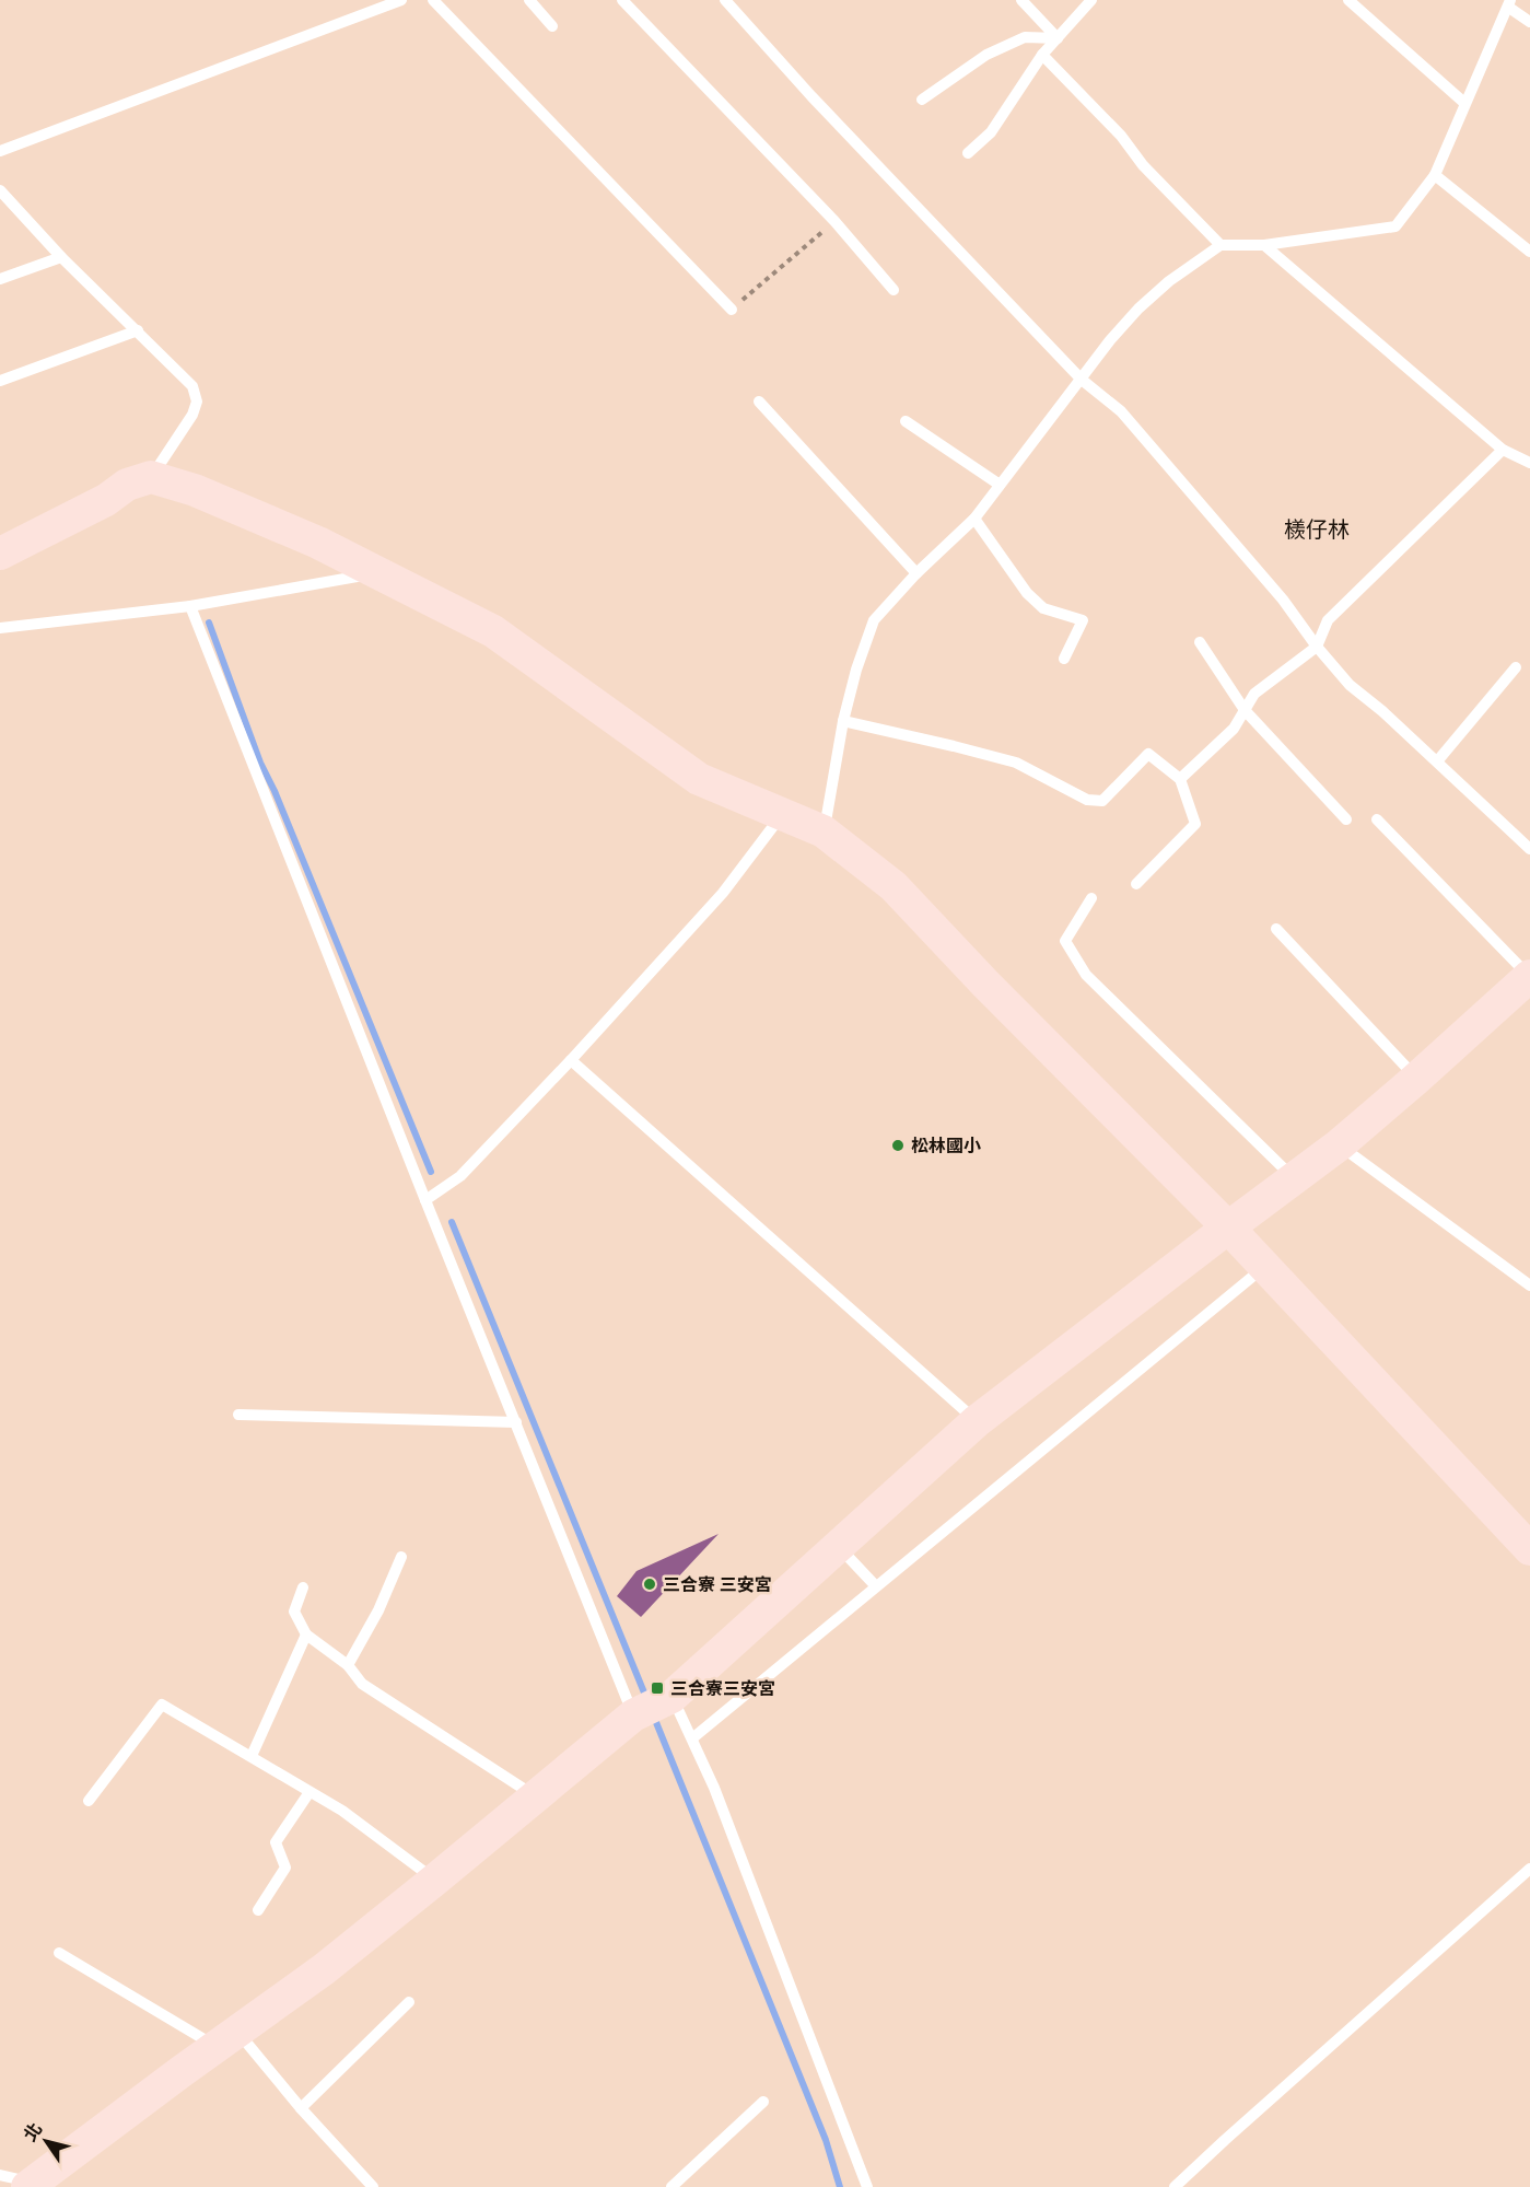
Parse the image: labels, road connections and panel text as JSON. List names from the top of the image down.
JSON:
{
  "districts": ["檨仔林"],
  "places": {
    "other": ["松林國小", "三合寮 三安宮"],
    "transit": ["三合寮三安宮"]
  },
  "north": "top left"
}
